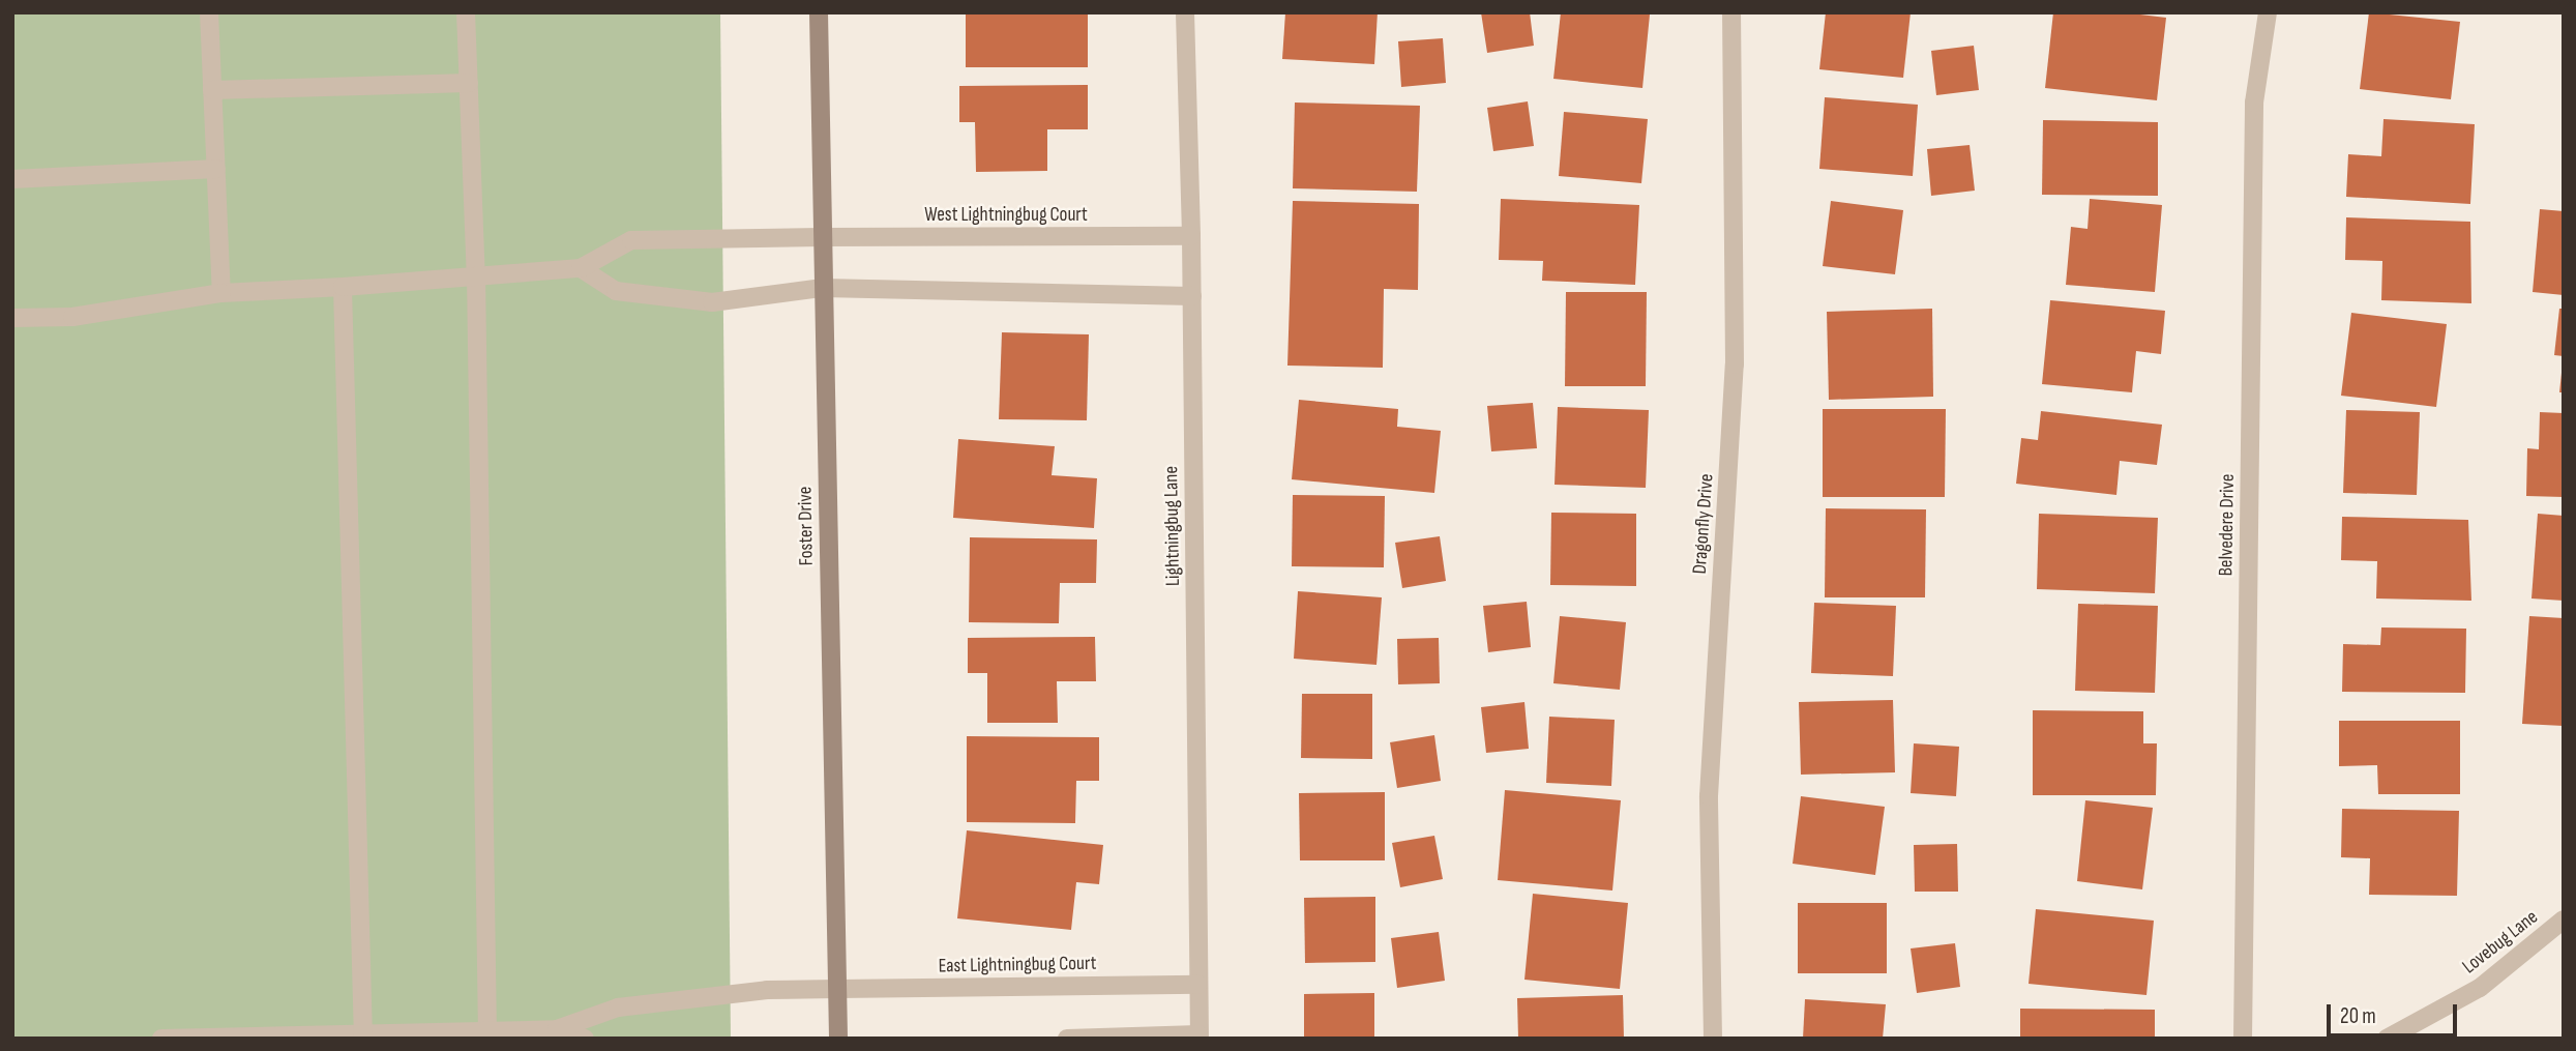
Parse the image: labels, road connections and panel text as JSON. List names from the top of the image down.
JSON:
{
  "streets": {
    "street": [
      "West Lightningbug Court",
      "Dragonfly Drive",
      "Belvedere Drive",
      "Foster Drive",
      "Lightningbug Lane",
      "Lovebug Lane",
      "East Lightningbug Court"
    ]
  },
  "crossings": [
    ["West Lightningbug Court", "Foster Drive"],
    ["West Lightningbug Court", "Lightningbug Lane"],
    ["Foster Drive", "East Lightningbug Court"],
    ["Lightningbug Lane", "East Lightningbug Court"]
  ],
  "scale_bar": "20 m"
}
